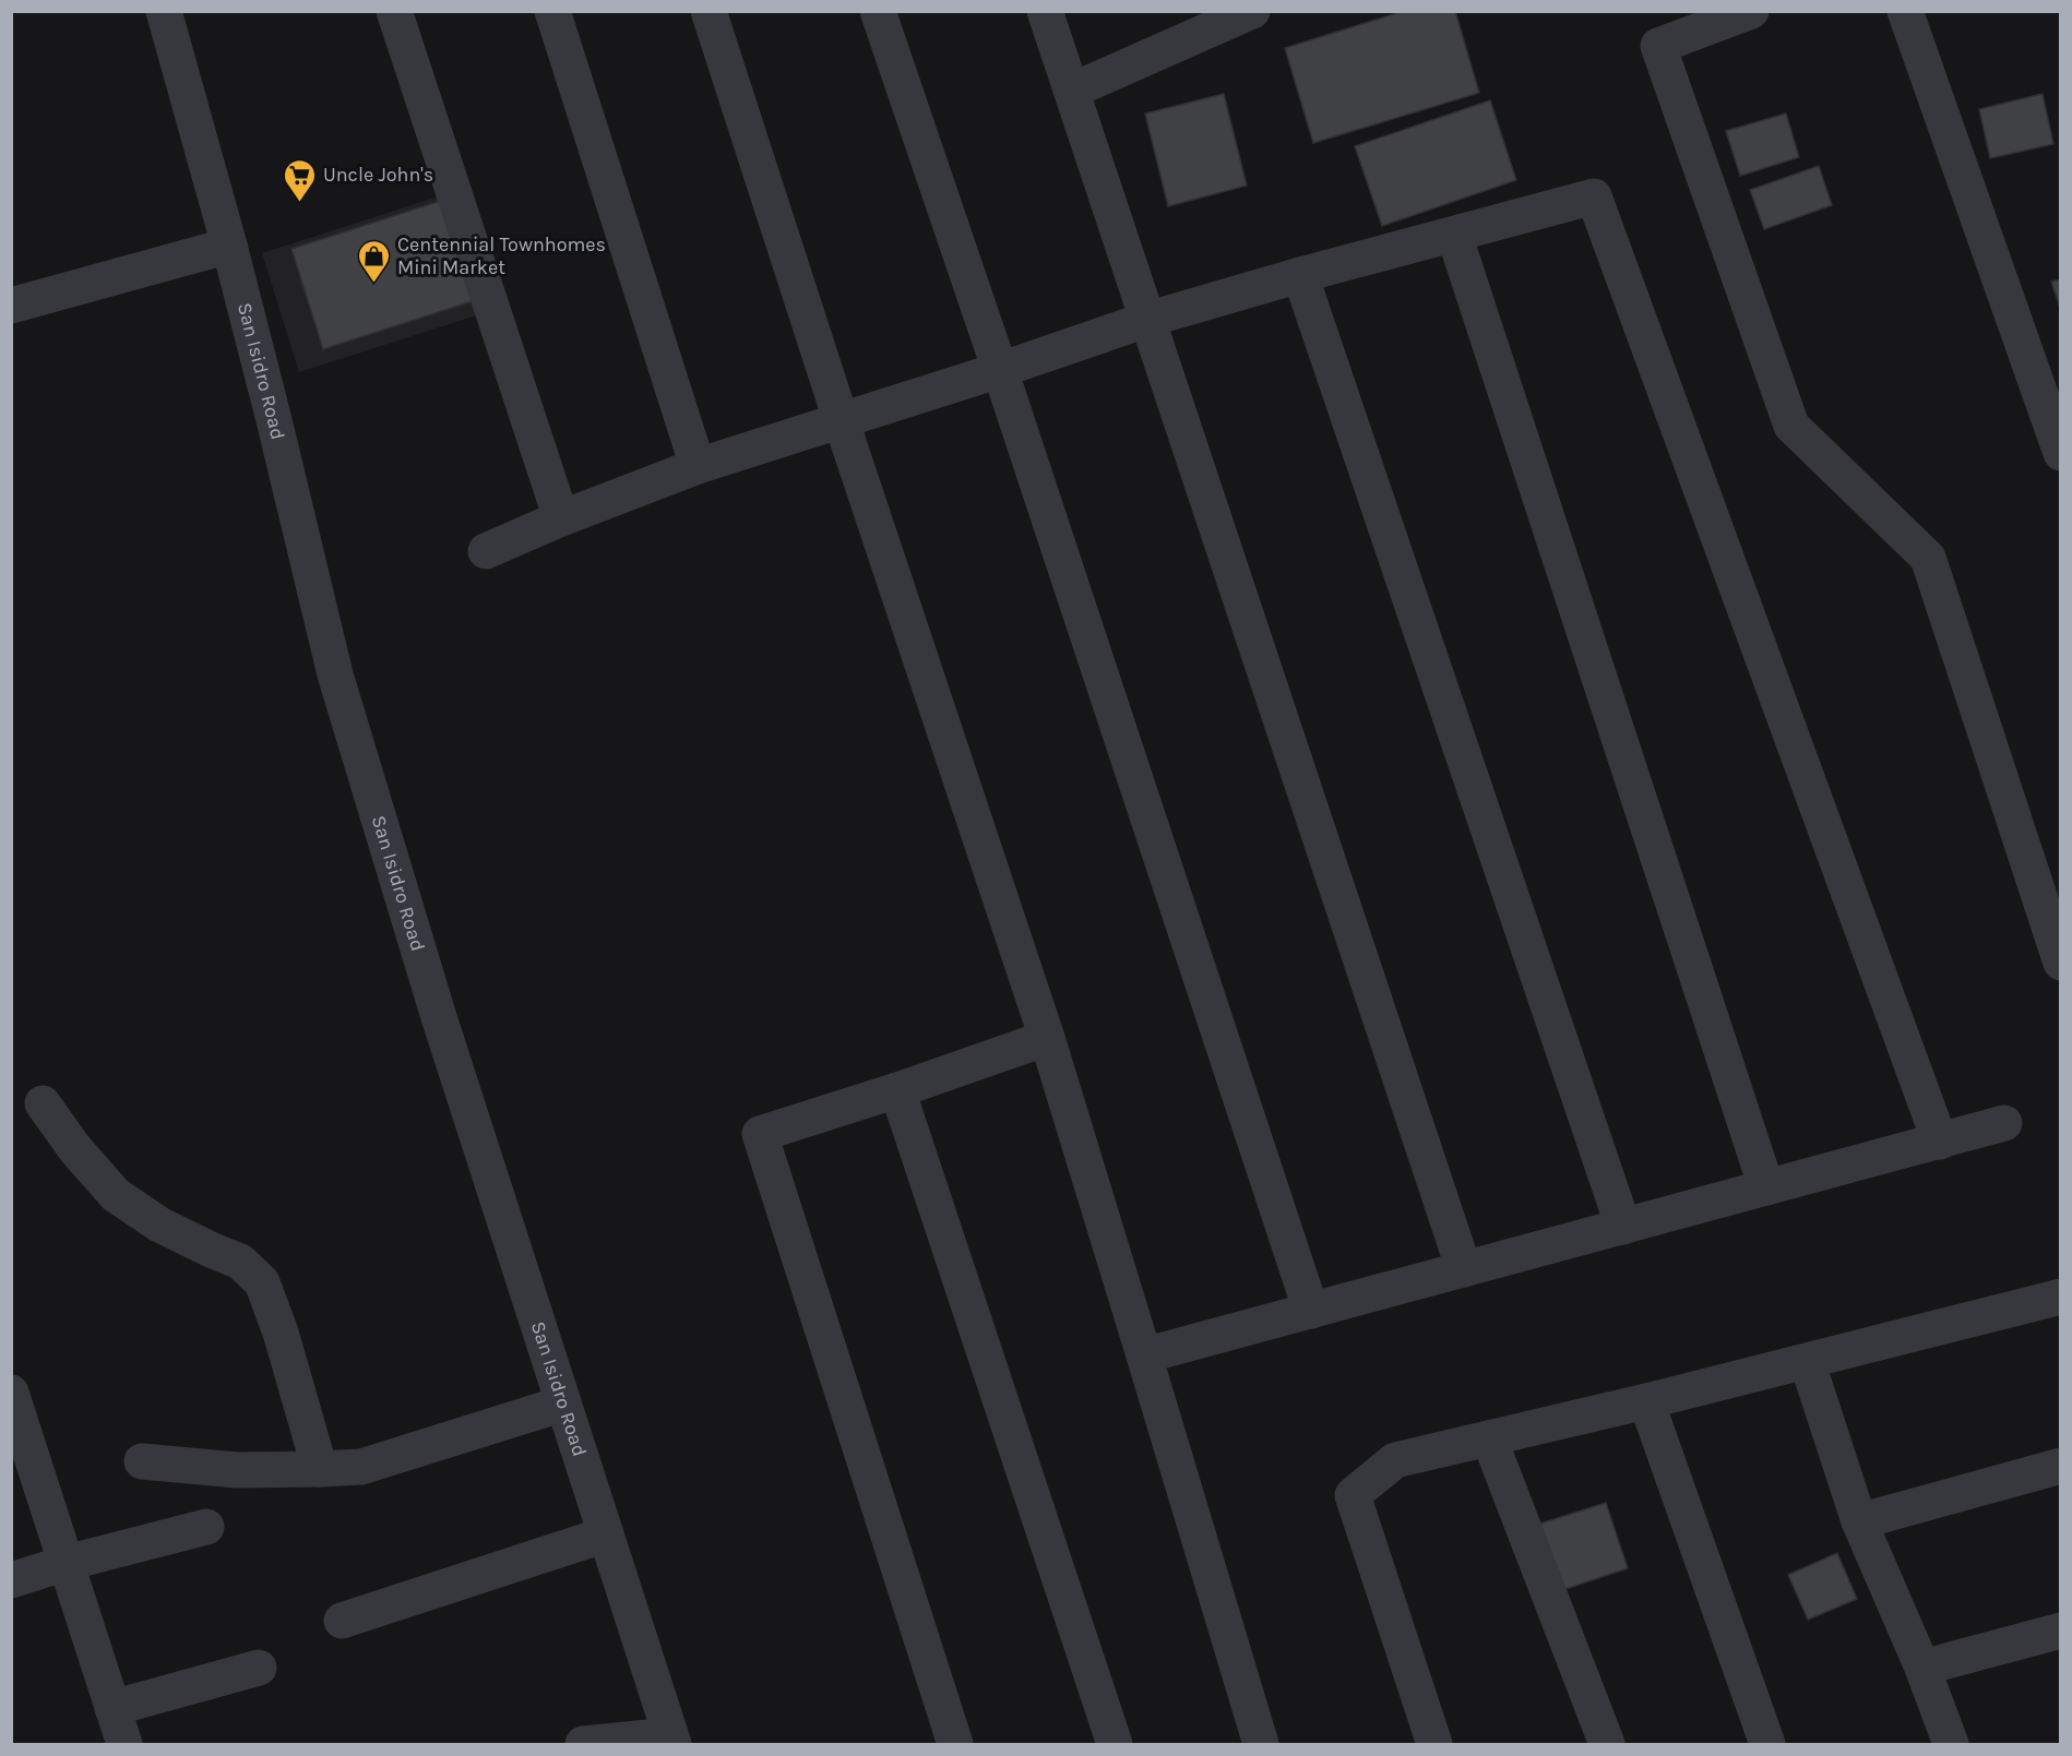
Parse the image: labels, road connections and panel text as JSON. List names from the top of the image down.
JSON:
{
  "streets": {
    "street": ["San Isidro Road"]
  },
  "places": {
    "supermarket": ["Uncle John's"],
    "shop": ["Centennial Townhomes Mini Market"]
  }
}
